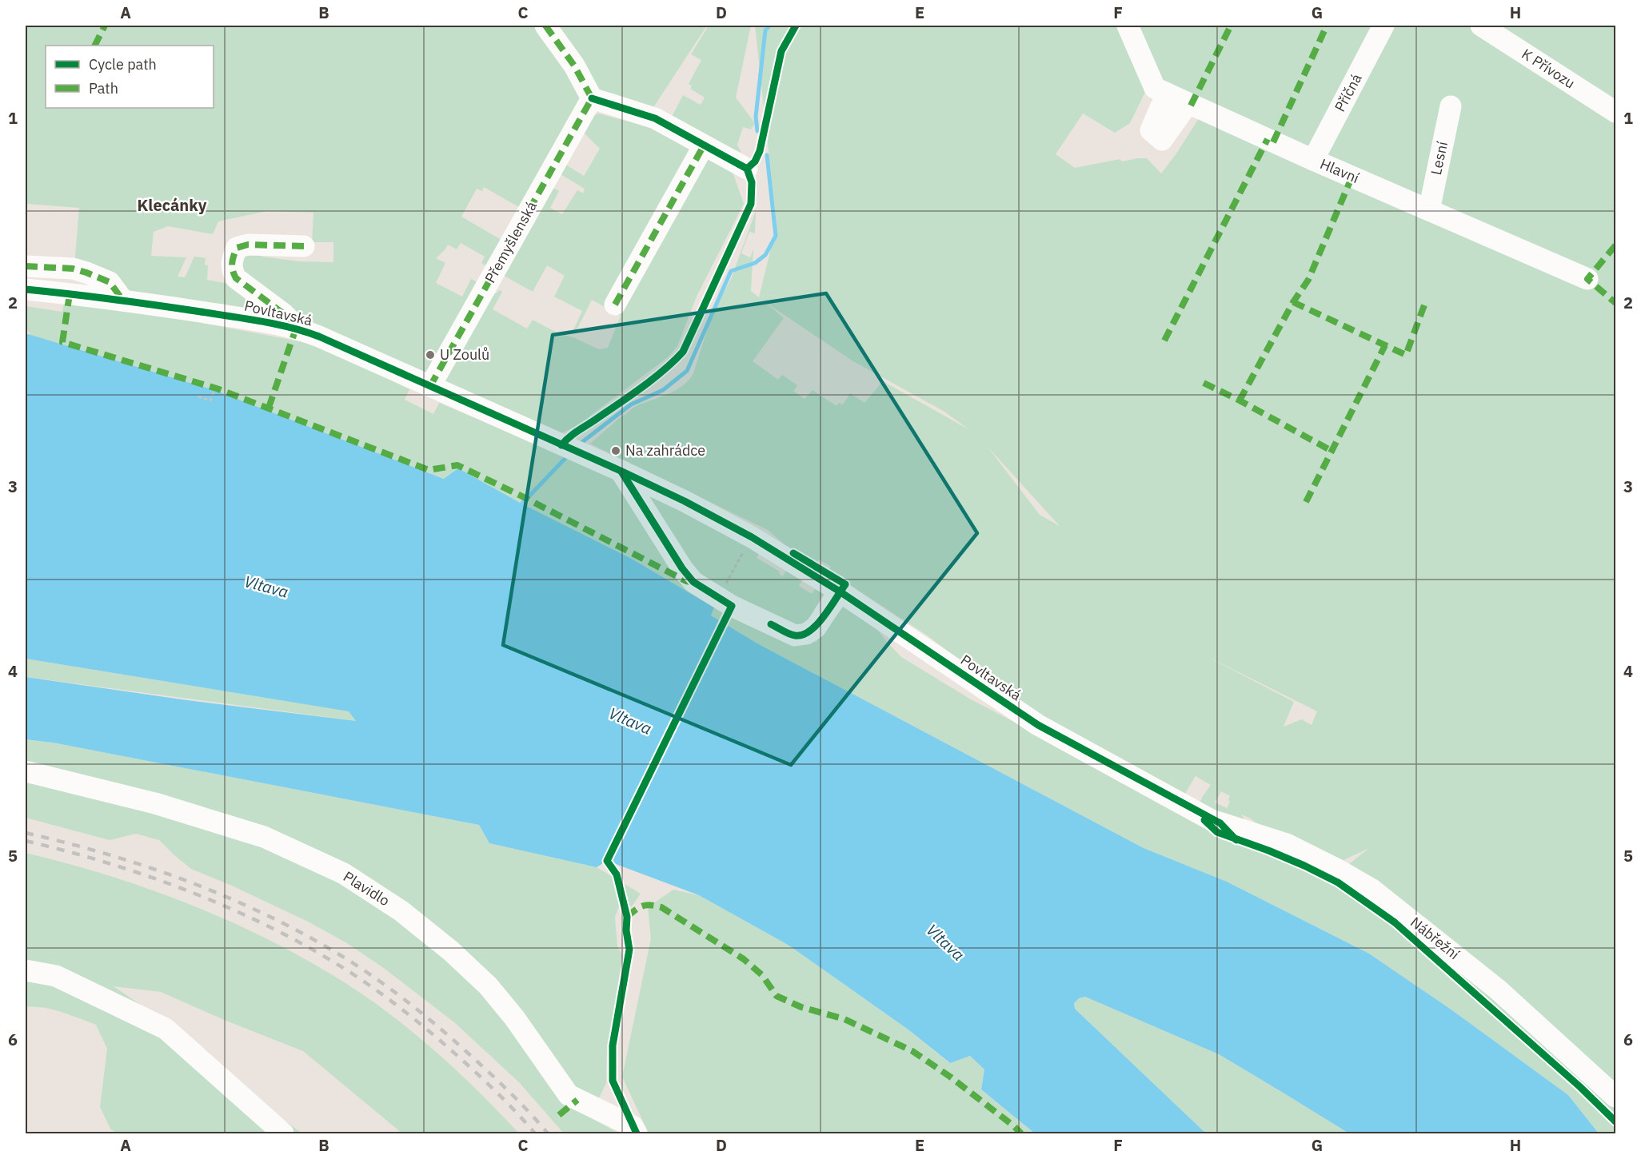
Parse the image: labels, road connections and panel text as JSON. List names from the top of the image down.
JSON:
{
  "streets": {
    "street": [
      "K Přívozu",
      "Příčná",
      "Lesní",
      "Hlavní",
      "Přemyšlenská",
      "Povltavská",
      "Plavidlo",
      "Nábřežní"
    ]
  },
  "crossings": [
    ["Příčná", "Hlavní"],
    ["Lesní", "Hlavní"],
    ["Přemyšlenská", "Povltavská"],
    ["Povltavská", "Nábřežní"]
  ],
  "districts": ["Klecánky"],
  "water": ["Vltava"],
  "places": ["U Zoulů", "Na zahrádce"],
  "legend": ["Cycle path", "Path"],
  "grid": {
    "columns": [
      "A",
      "B",
      "C",
      "D",
      "E",
      "F",
      "G",
      "H"
    ],
    "rows": [
      "1",
      "2",
      "3",
      "4",
      "5",
      "6"
    ]
  }
}
